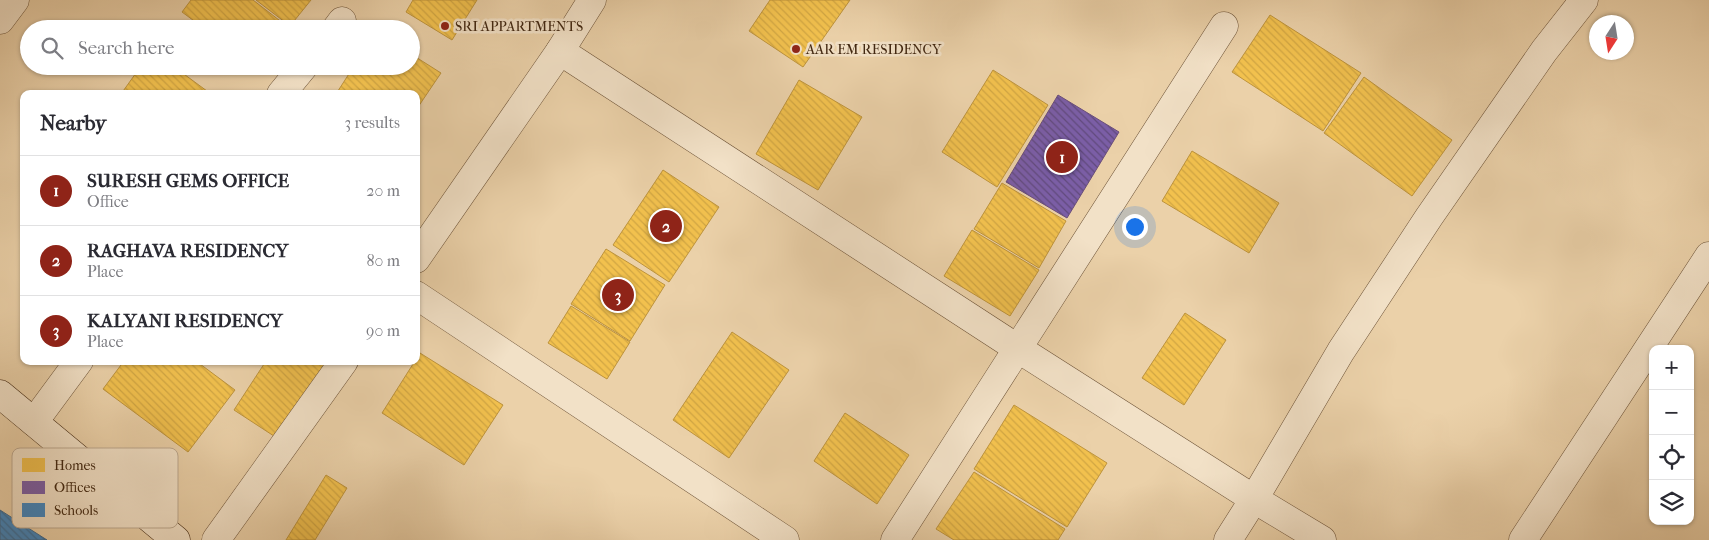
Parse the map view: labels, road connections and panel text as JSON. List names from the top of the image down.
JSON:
{
  "places": ["SRI APPARTMENTS", "AAR EM RESIDENCY"],
  "legend": ["Homes", "Offices", "Schools"],
  "north": "bottom",
  "page": {
    "search": "Search here",
    "heading": ["Nearby", "3 results"],
    "pins": ["1", "2", "3"],
    "list": [
      {
        "mark": "1",
        "name": "SURESH GEMS OFFICE",
        "note": "Office",
        "value": "20 m"
      },
      {
        "mark": "2",
        "name": "RAGHAVA RESIDENCY",
        "note": "Place",
        "value": "80 m"
      },
      {
        "mark": "3",
        "name": "KALYANI RESIDENCY",
        "note": "Place",
        "value": "90 m"
      }
    ],
    "map_buttons": ["+", "−"]
  }
}
